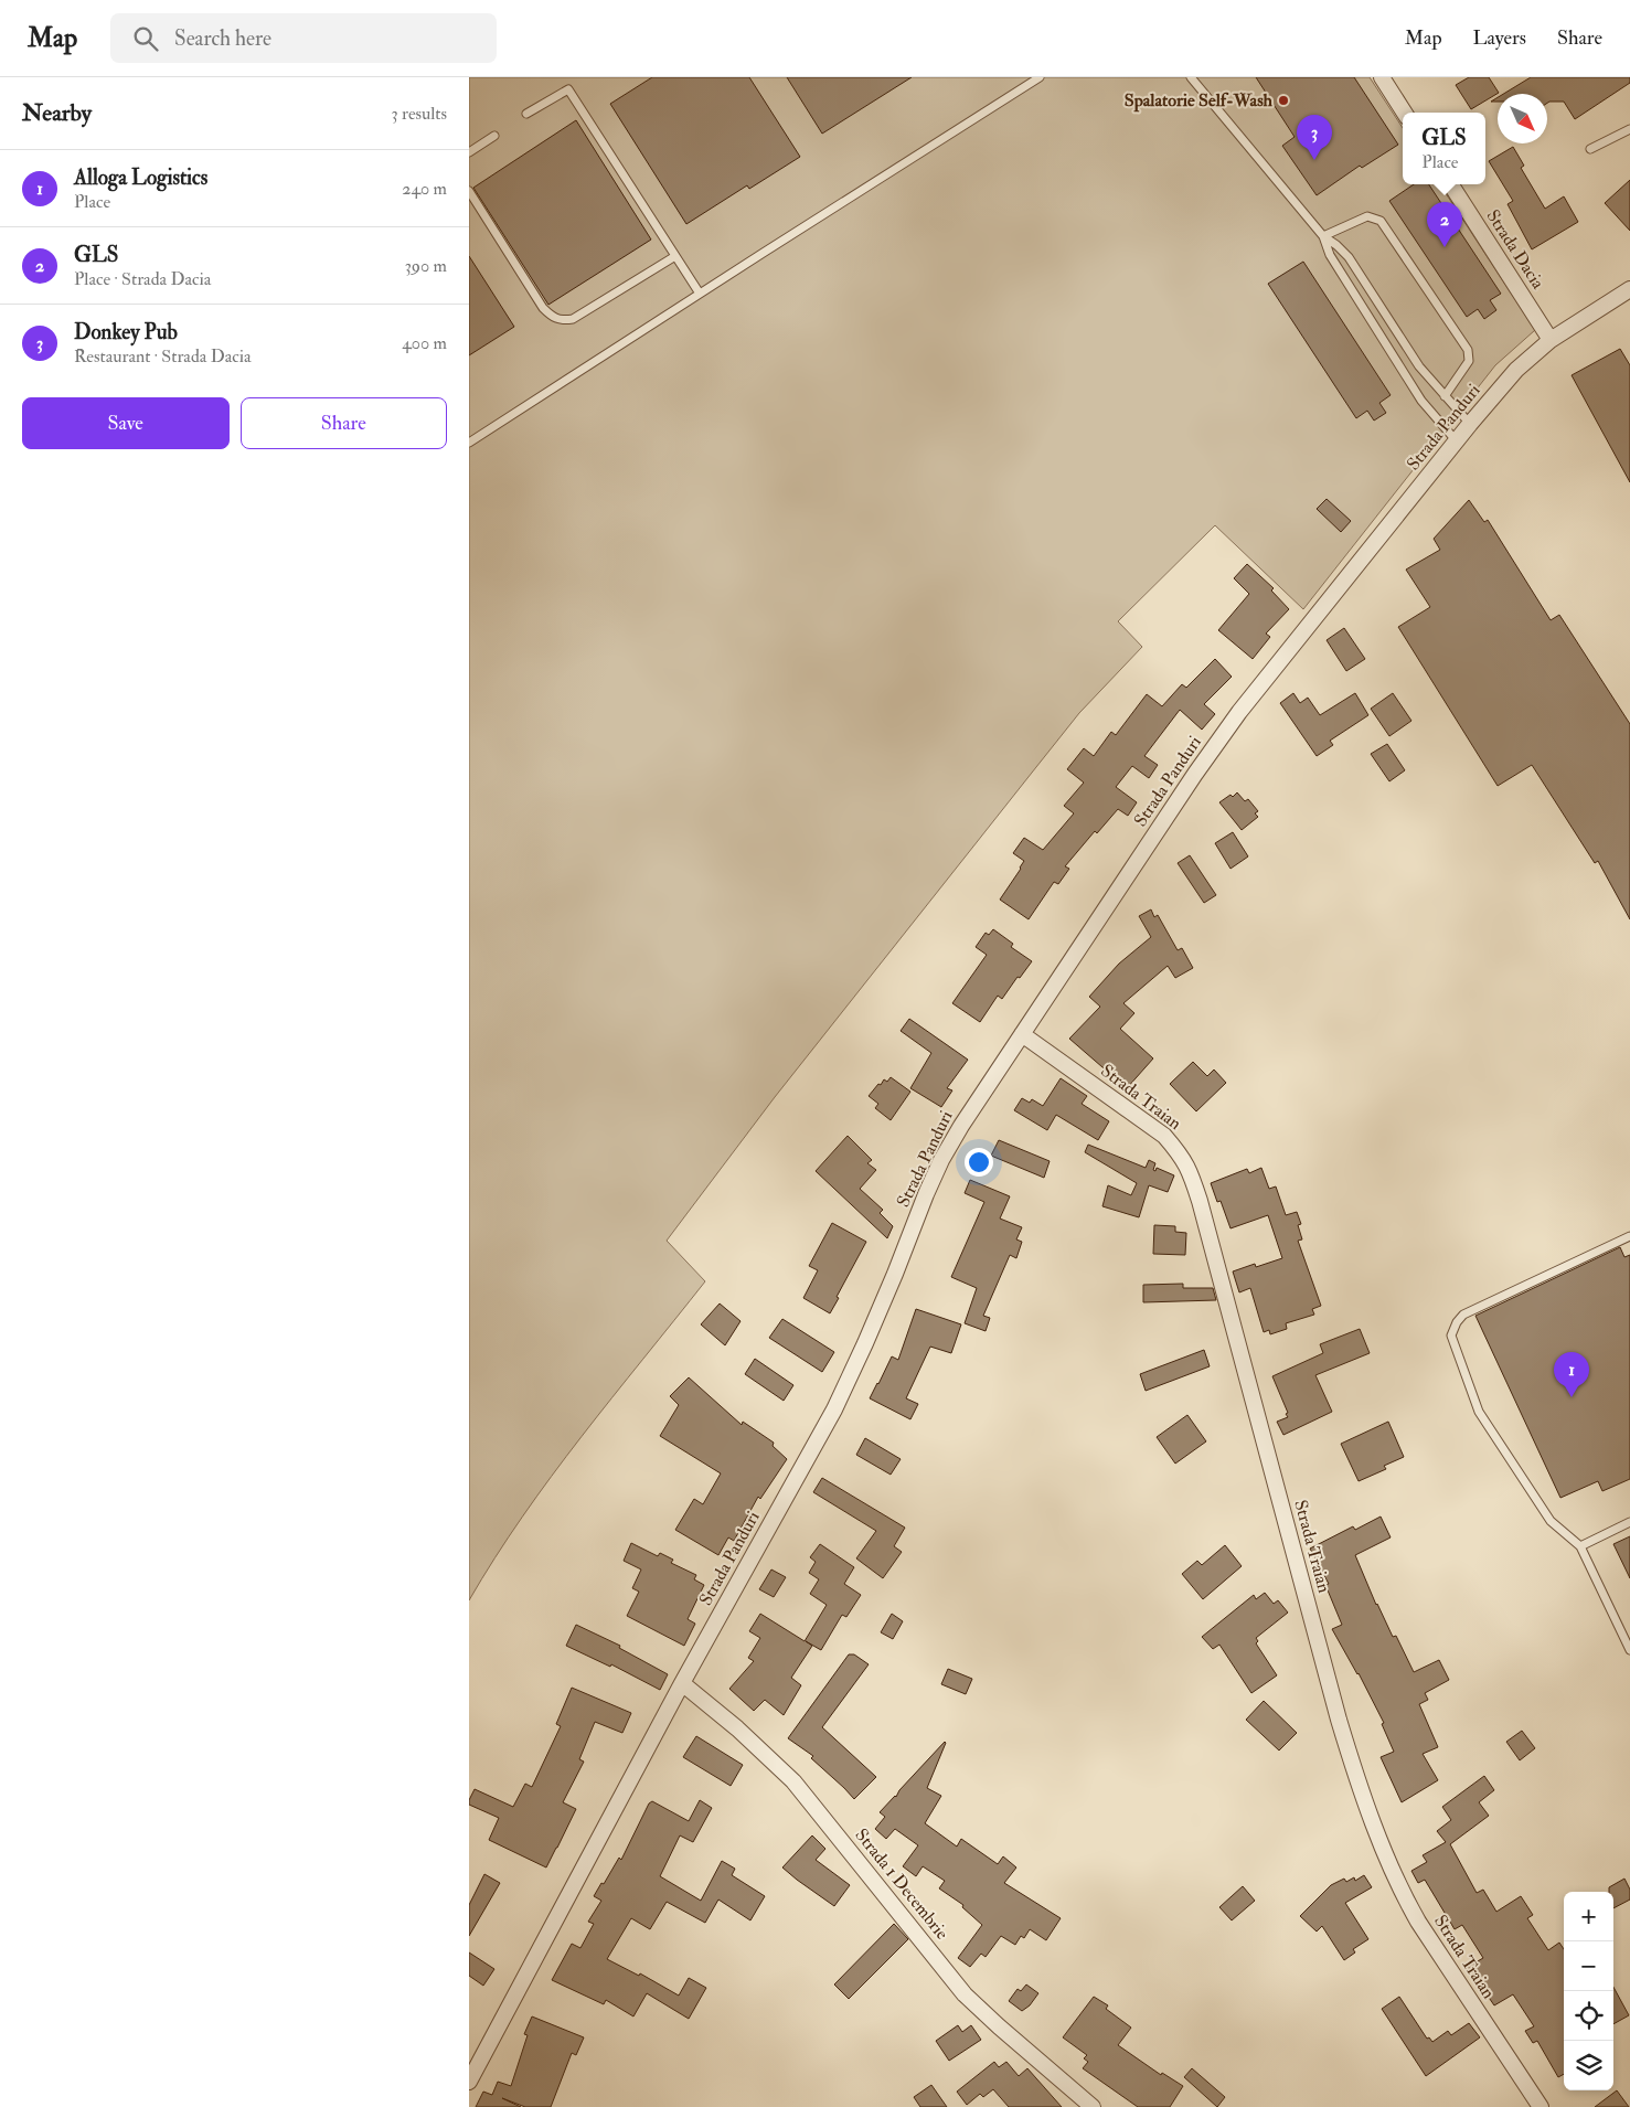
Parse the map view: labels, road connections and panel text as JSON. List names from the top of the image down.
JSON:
{
  "streets": {
    "street": [
      "Strada Dacia",
      "Strada Panduri",
      "Strada Traian",
      "Strada 1 Decembrie"
    ]
  },
  "crossings": [
    ["Strada Dacia", "Strada Panduri"],
    ["Strada Panduri", "Strada Traian"],
    ["Strada Panduri", "Strada 1 Decembrie"]
  ],
  "places": ["Spalatorie Self-Wash"],
  "north": "bottom right",
  "page": {
    "header": "Map",
    "search": "Search here",
    "nav": ["Map", "Layers", "Share"],
    "heading": ["Nearby", "3 results"],
    "popup": ["GLS", "Place"],
    "pins": ["3", "2", "1"],
    "list": [
      {
        "mark": "1",
        "name": "Alloga Logistics",
        "note": "Place",
        "value": "240 m"
      },
      {
        "mark": "2",
        "name": "GLS",
        "note": "Place · Strada Dacia",
        "value": "390 m"
      },
      {
        "mark": "3",
        "name": "Donkey Pub",
        "note": "Restaurant · Strada Dacia",
        "value": "400 m"
      }
    ],
    "buttons": ["Save", "Share"],
    "map_buttons": ["+", "−"]
  }
}
